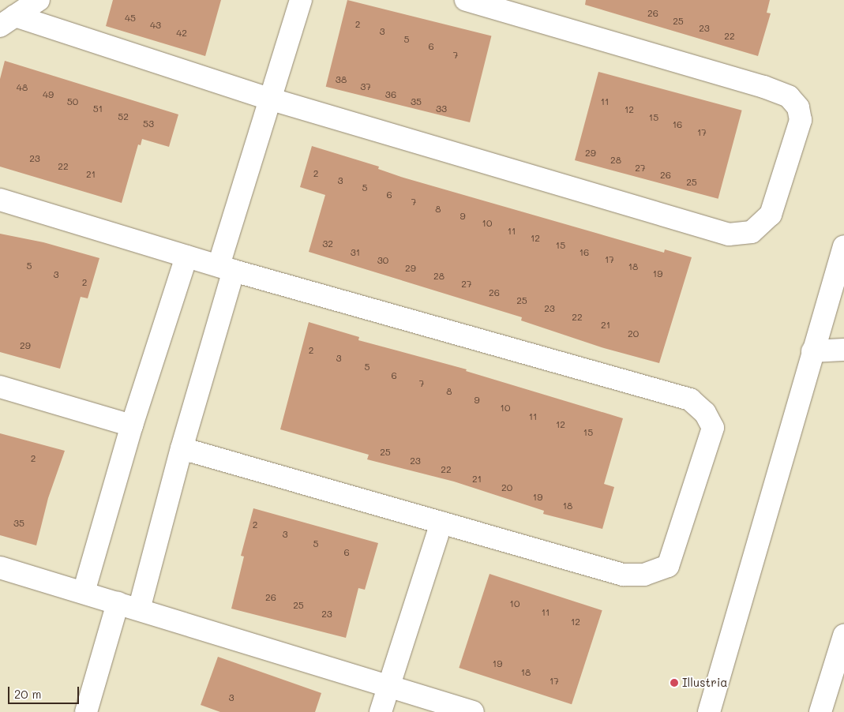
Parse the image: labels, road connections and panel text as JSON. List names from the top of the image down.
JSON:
{
  "places": ["Illustria"],
  "house_numbers": [
    "26",
    "45",
    "25",
    "2",
    "43",
    "23",
    "3",
    "42",
    "22",
    "5",
    "6",
    "7",
    "38",
    "37",
    "48",
    "49",
    "36",
    "50",
    "35",
    "11",
    "51",
    "33",
    "12",
    "52",
    "15",
    "53",
    "16",
    "17",
    "29",
    "23",
    "28",
    "22",
    "27",
    "2",
    "21",
    "26",
    "3",
    "25",
    "5",
    "6",
    "7",
    "8",
    "9",
    "10",
    "11",
    "12",
    "32",
    "15",
    "31",
    "16",
    "17",
    "30",
    "5",
    "18",
    "29",
    "19",
    "3",
    "28",
    "2",
    "27",
    "26",
    "25",
    "23",
    "22",
    "21",
    "20",
    "29",
    "2",
    "3",
    "5",
    "6",
    "7",
    "8",
    "9",
    "10",
    "11",
    "12",
    "15",
    "25",
    "2",
    "23",
    "22",
    "21",
    "20",
    "19",
    "18",
    "35",
    "2",
    "3",
    "5",
    "6",
    "26",
    "10",
    "25",
    "11",
    "23",
    "12",
    "19",
    "18",
    "17",
    "3"
  ],
  "scale_bar": "20 m"
}
